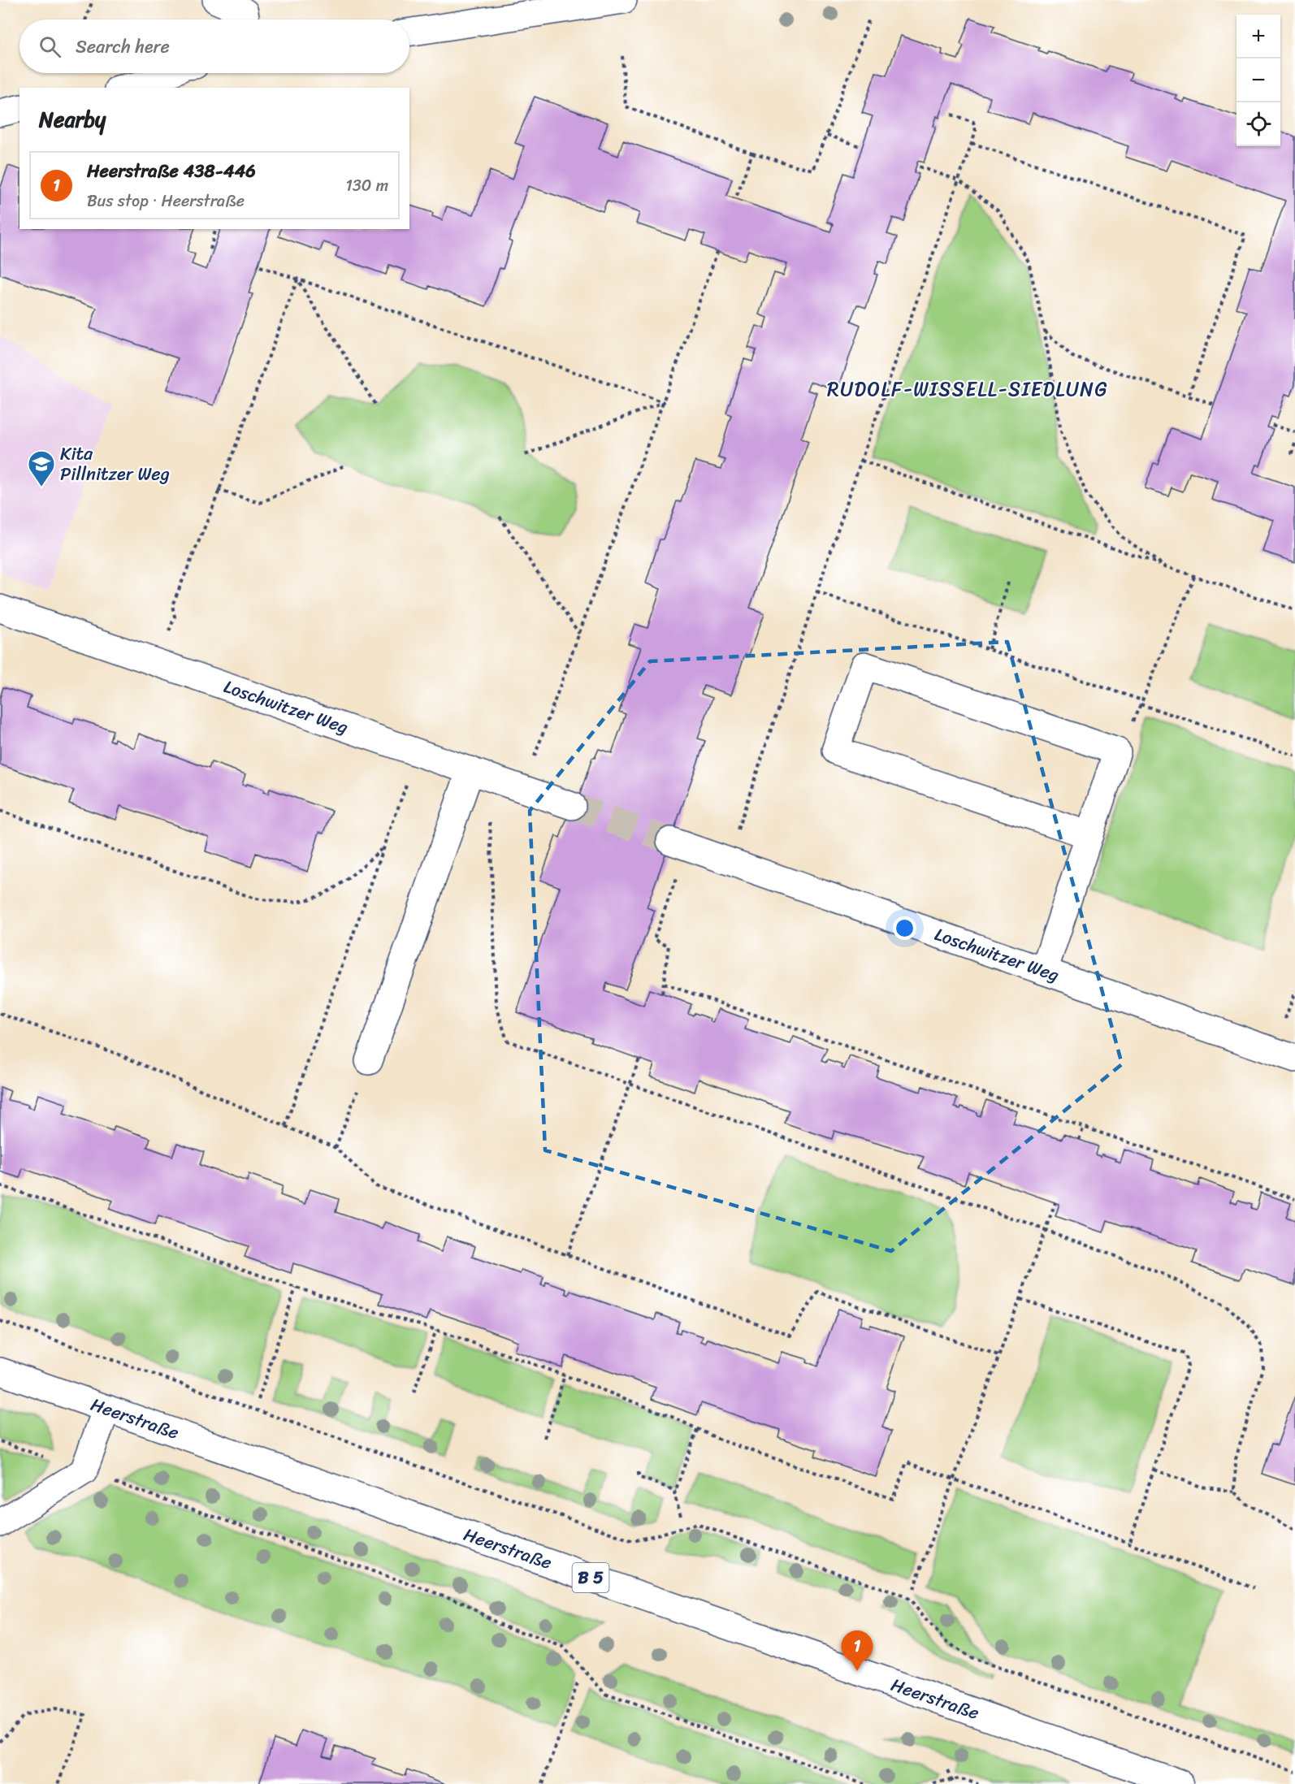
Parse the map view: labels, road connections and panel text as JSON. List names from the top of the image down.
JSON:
{
  "streets": {
    "street": ["Loschwitzer Weg", "Heerstraße", "B 5"]
  },
  "districts": ["RUDOLF-WISSELL-SIEDLUNG"],
  "places": {
    "school or university": ["Kita Pillnitzer Weg"]
  },
  "page": {
    "map_buttons": ["+", "−"],
    "search": "Search here",
    "heading": "Nearby",
    "list": [
      {
        "mark": "1",
        "name": "Heerstraße 438-446",
        "note": "Bus stop · Heerstraße",
        "value": "130 m"
      }
    ],
    "pins": "1"
  }
}
